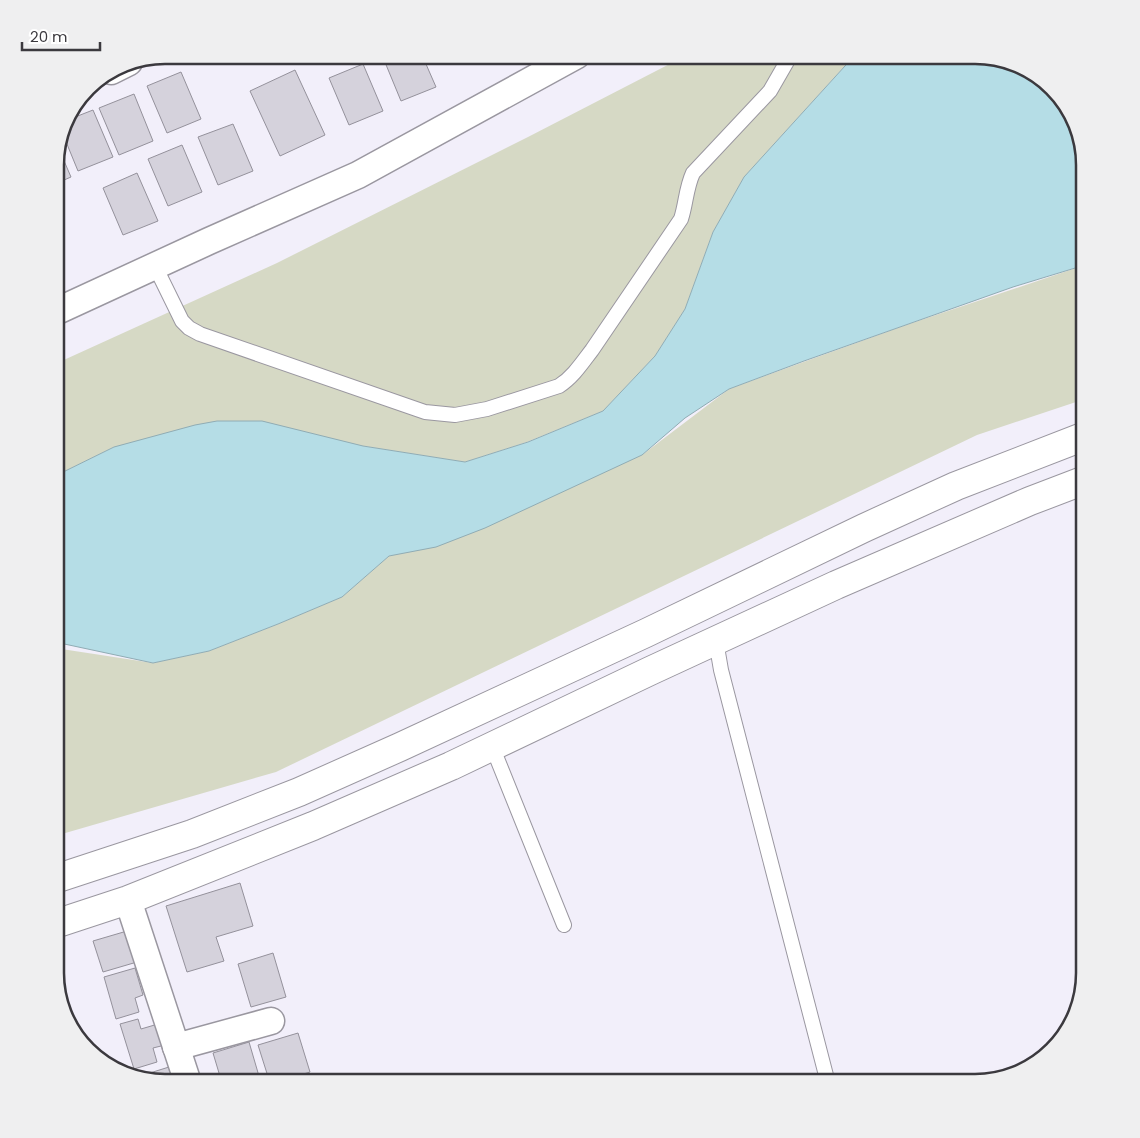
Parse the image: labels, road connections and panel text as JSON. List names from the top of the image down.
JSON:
{
  "scale_bar": "20 m"
}
